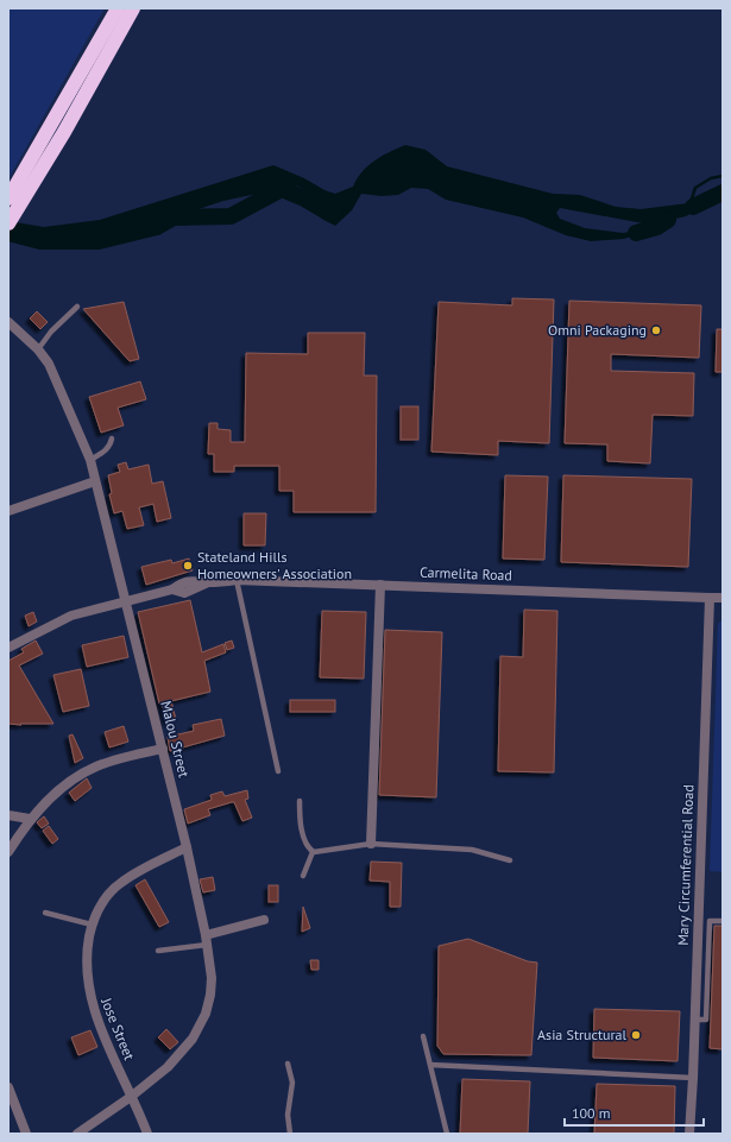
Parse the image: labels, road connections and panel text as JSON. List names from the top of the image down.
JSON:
{
  "streets": {
    "street": [
      "Carmelita Road",
      "Malou Street",
      "Mary Circumferential Road",
      "Jose Street"
    ]
  },
  "crossings": [
    ["Carmelita Road", "Malou Street"],
    ["Carmelita Road", "Mary Circumferential Road"],
    ["Malou Street", "Jose Street"]
  ],
  "places": ["Omni Packaging", "Stateland Hills Homeowners' Association", "Asia Structural"],
  "scale_bar": "100 m"
}
